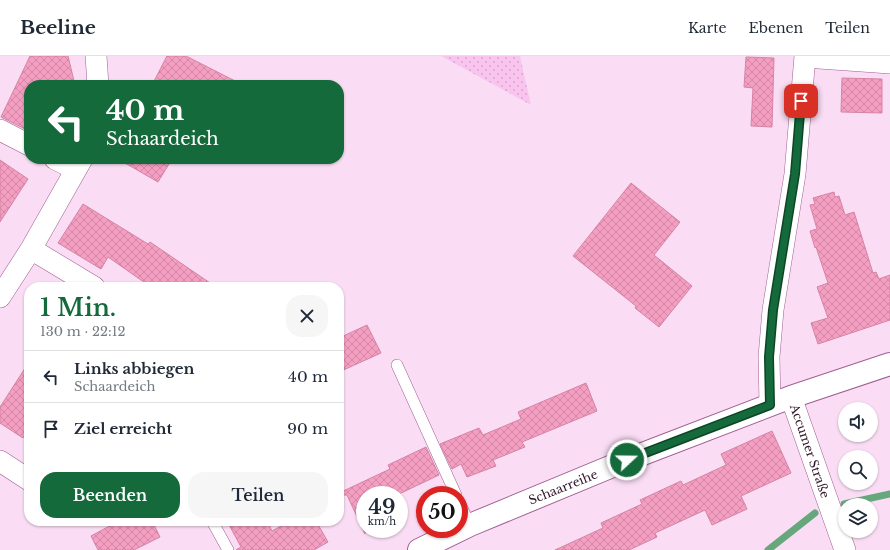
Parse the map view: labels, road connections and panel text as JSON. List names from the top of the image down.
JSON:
{
  "streets": {
    "main road": ["Schaarreihe"],
    "street": ["Accumer Straße"]
  },
  "crossings": [
    ["Accumer Straße", "Schaarreihe"]
  ],
  "page": {
    "header": "Beeline",
    "nav": ["Karte", "Ebenen", "Teilen"],
    "turn": ["40 m", "Schaardeich"],
    "heading": ["1 Min.", "130 m · 22:12"],
    "list": [
      {
        "name": "Links abbiegen",
        "note": "Schaardeich",
        "value": "40 m"
      },
      {
        "name": "Ziel erreicht",
        "value": "90 m"
      }
    ],
    "buttons": ["Beenden", "Teilen"],
    "speed": "49 km/h",
    "limit": "50"
  }
}
